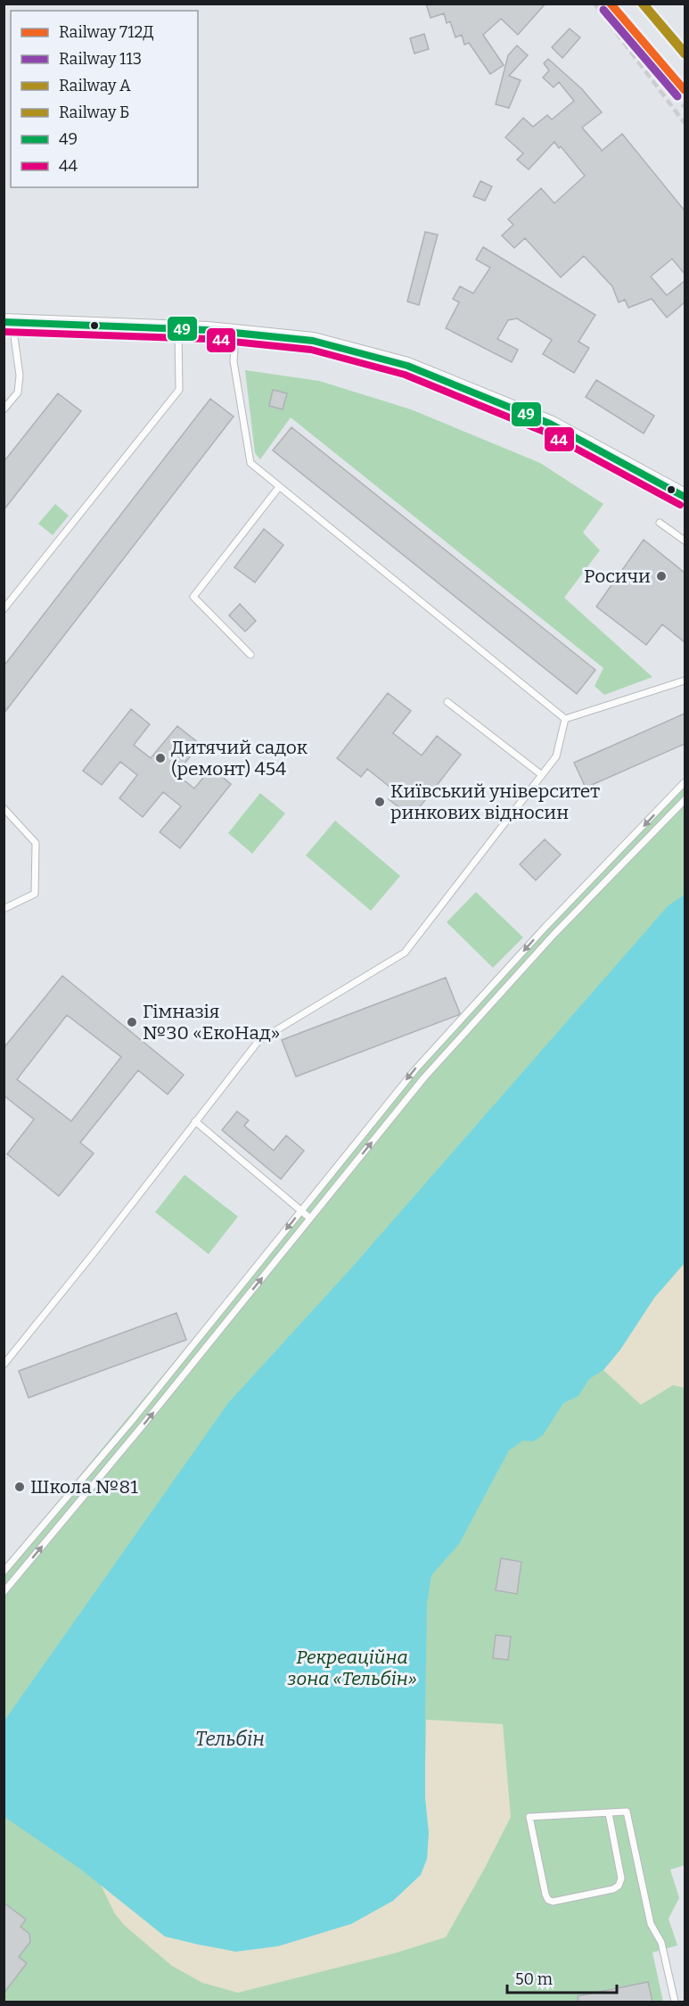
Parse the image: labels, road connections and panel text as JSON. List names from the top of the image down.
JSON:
{
  "water": ["Тельбін"],
  "parks": ["Рекреаційна зона «Тельбін»"],
  "places": [
    "Росичи",
    "Дитячий садок (ремонт) 454",
    "Київський університет ринкових відносин",
    "Гімназія №30 «ЕкоНад»",
    "Школа №81"
  ],
  "lines": [
    "rail line 712Д",
    "rail line A",
    "rail line Б",
    "rail line 113",
    "transit line 49",
    "transit line 44"
  ],
  "legend": [
    "Railway 712Д",
    "Railway 113",
    "Railway A",
    "Railway Б",
    "49",
    "44"
  ],
  "scale_bar": "50 m"
}
